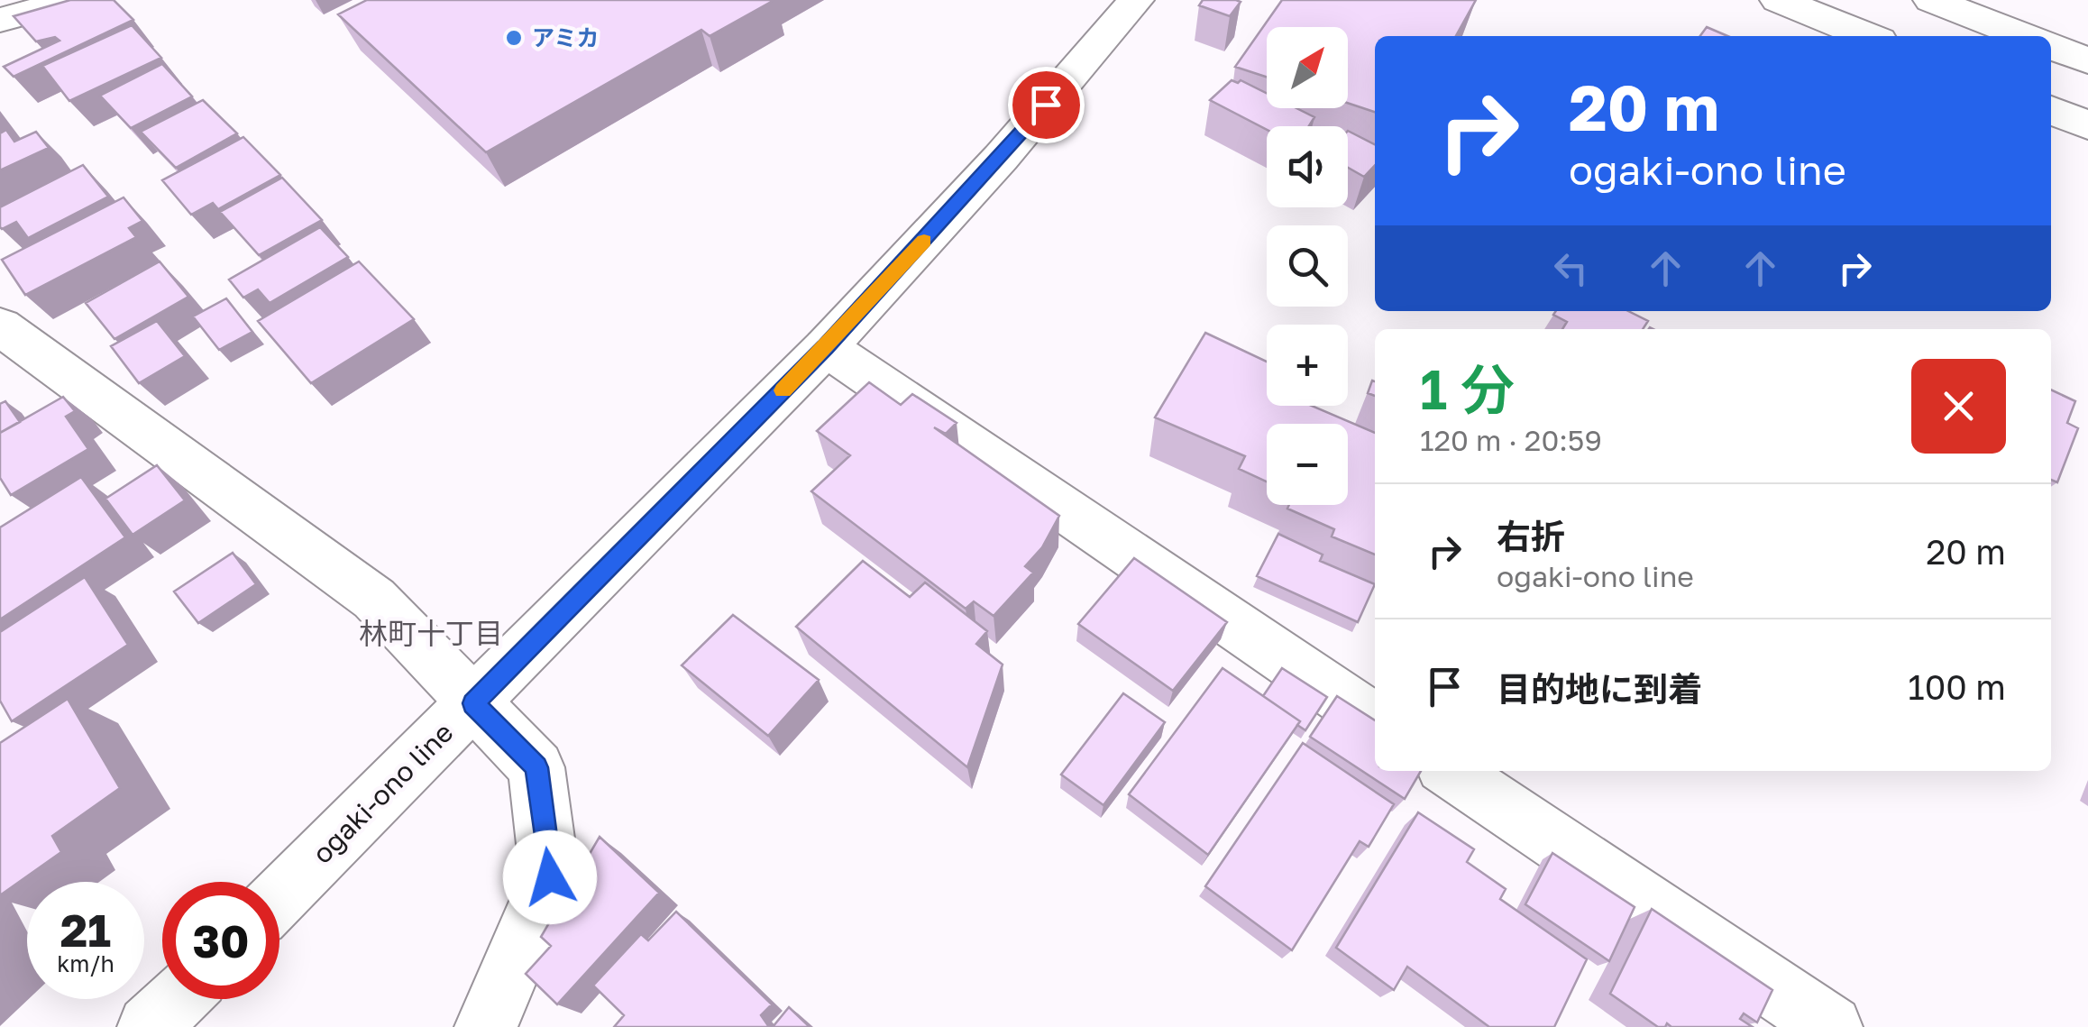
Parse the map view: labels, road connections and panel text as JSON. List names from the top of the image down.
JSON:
{
  "streets": {
    "main road": ["ogaki-ono line"]
  },
  "districts": ["林町十丁目"],
  "places": ["アミカ"],
  "north": "top right",
  "page": {
    "map_buttons": ["+", "−"],
    "turn": ["20 m", "ogaki-ono line"],
    "heading": ["1 分", "120 m · 20:59"],
    "list": [
      {
        "name": "右折",
        "note": "ogaki-ono line",
        "value": "20 m"
      },
      {
        "name": "目的地に到着",
        "value": "100 m"
      }
    ],
    "speed": "21 km/h",
    "limit": "30"
  }
}
